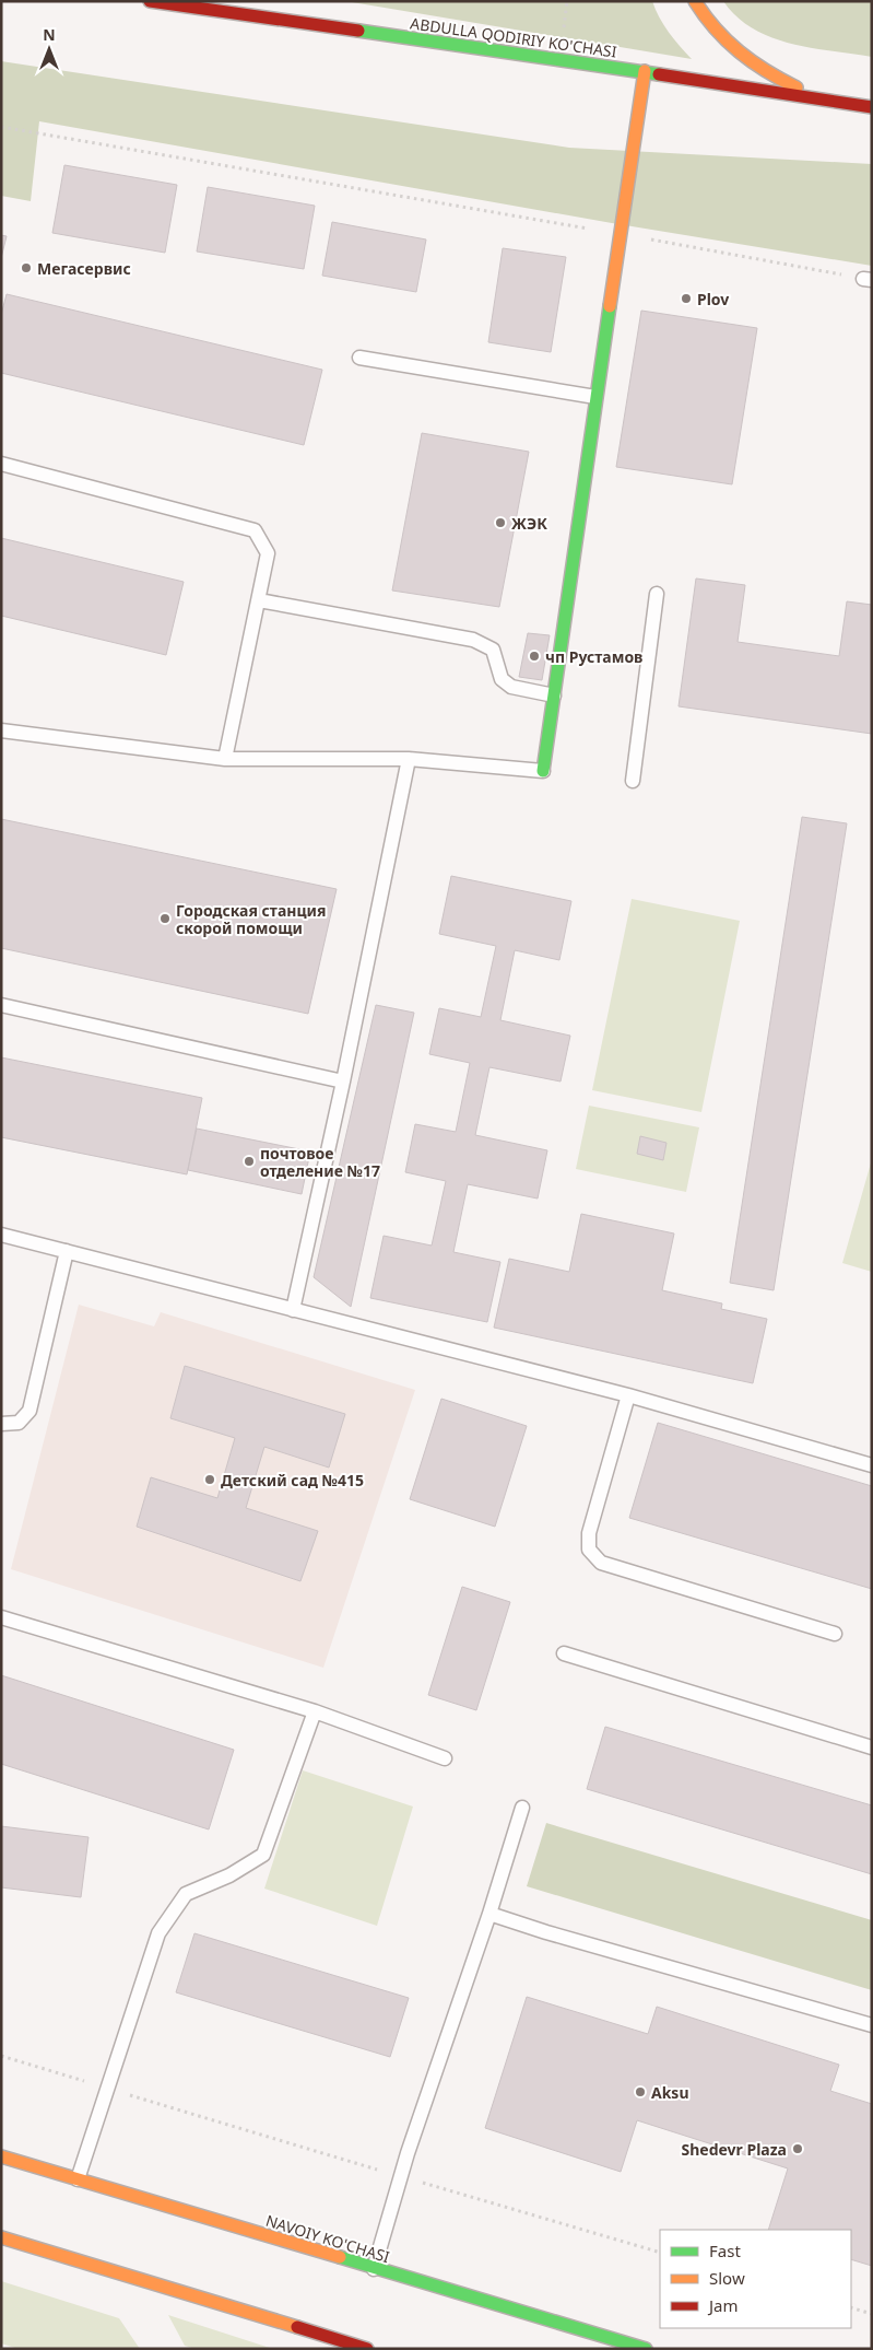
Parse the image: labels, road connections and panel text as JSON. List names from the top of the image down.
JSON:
{
  "streets": {
    "main road": ["ABDULLA QODIRIY KO'CHASI", "NAVOIY KO'CHASI"]
  },
  "places": [
    "Мегасервис",
    "Plov",
    "ЖЭК",
    "чп Рустамов",
    "Городская станция скорой помощи",
    "почтовое отделение №17",
    "Детский сад №415",
    "Aksu",
    "Shedevr Plaza"
  ],
  "legend": ["Fast", "Slow", "Jam"],
  "north": "top"
}
